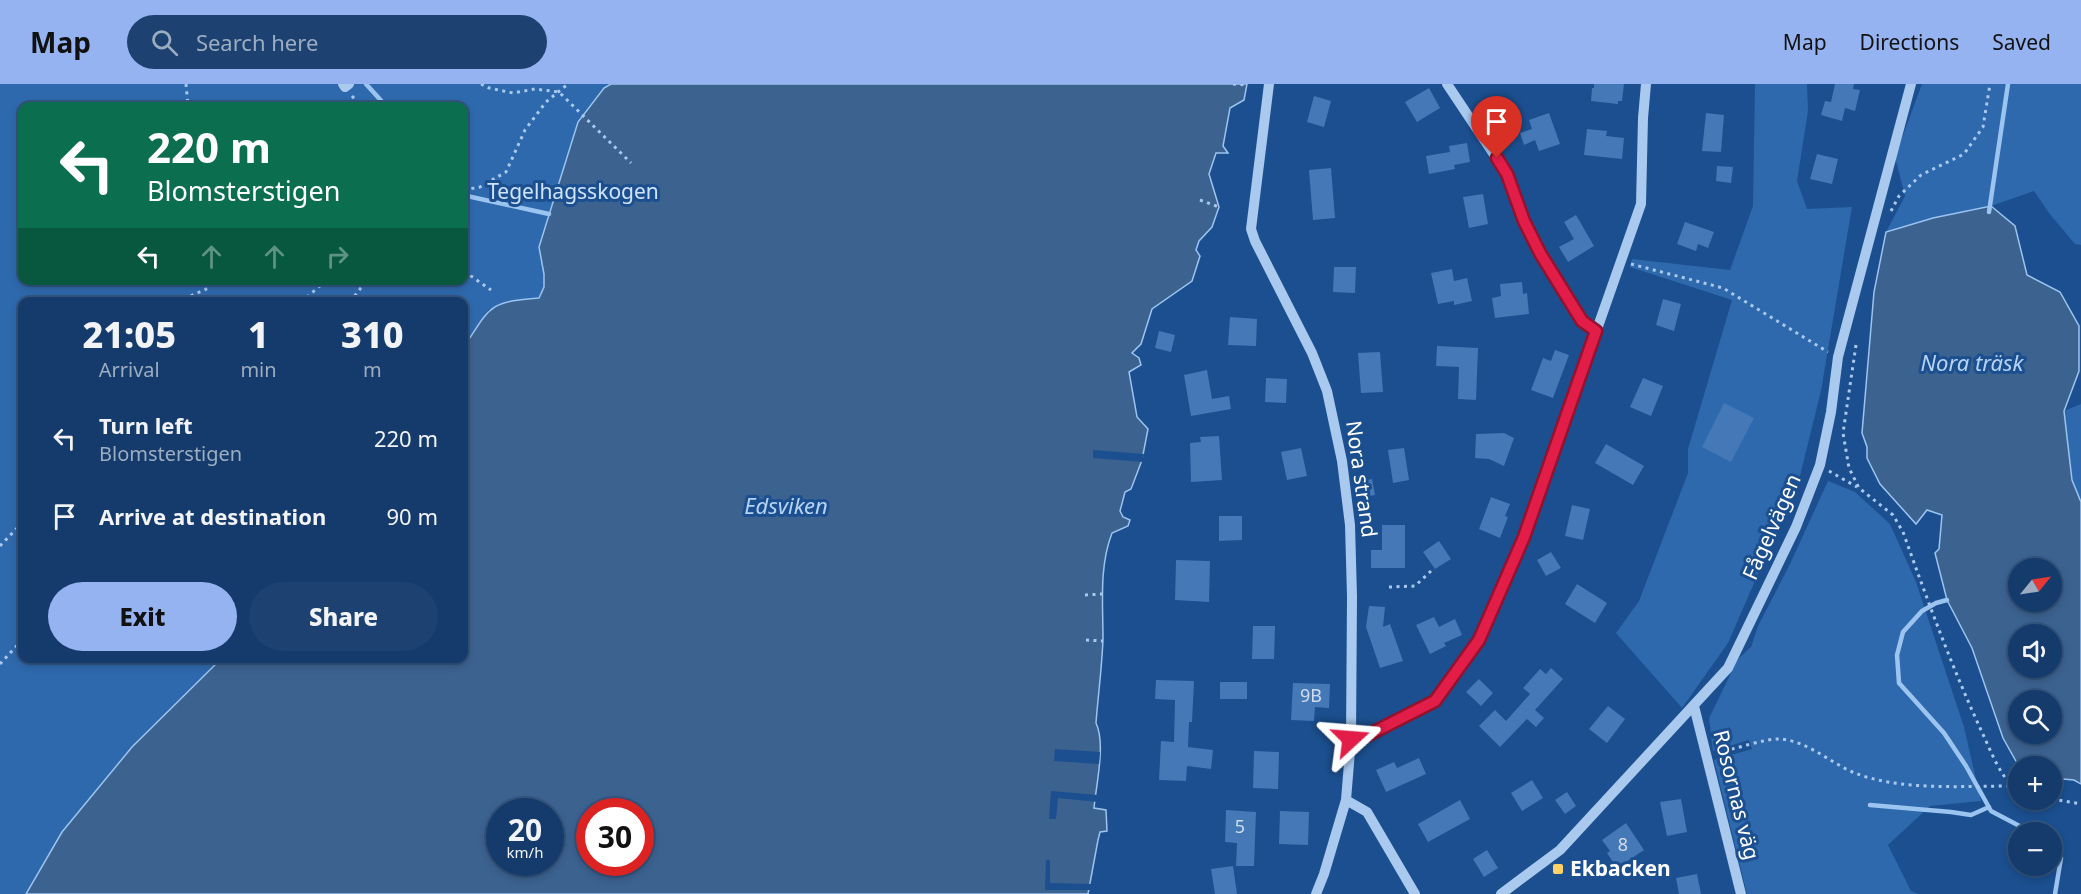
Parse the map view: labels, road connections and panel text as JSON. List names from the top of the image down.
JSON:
{
  "streets": {
    "street": ["Nora strand", "Fågelvägen", "Rosornas väg"]
  },
  "crossings": [
    ["Fågelvägen", "Rosornas väg"]
  ],
  "water": ["Nora träsk", "Edsviken"],
  "parks": ["Tegelhagsskogen"],
  "places": {
    "transit": ["Ekbacken"]
  },
  "house_numbers": ["9B", "5", "8"],
  "north": "top right",
  "page": {
    "header": "Map",
    "search": "Search here",
    "nav": ["Map", "Directions", "Saved"],
    "turn": ["220 m", "Blomsterstigen"],
    "eta": [
      "21:05",
      "Arrival",
      "1",
      "min",
      "310",
      "m"
    ],
    "list": [
      {
        "name": "Turn left",
        "note": "Blomsterstigen",
        "value": "220 m"
      },
      {
        "name": "Arrive at destination",
        "value": "90 m"
      }
    ],
    "map_buttons": ["+", "−"],
    "buttons": ["Exit", "Share"],
    "speed": "20 km/h",
    "limit": "30"
  }
}
